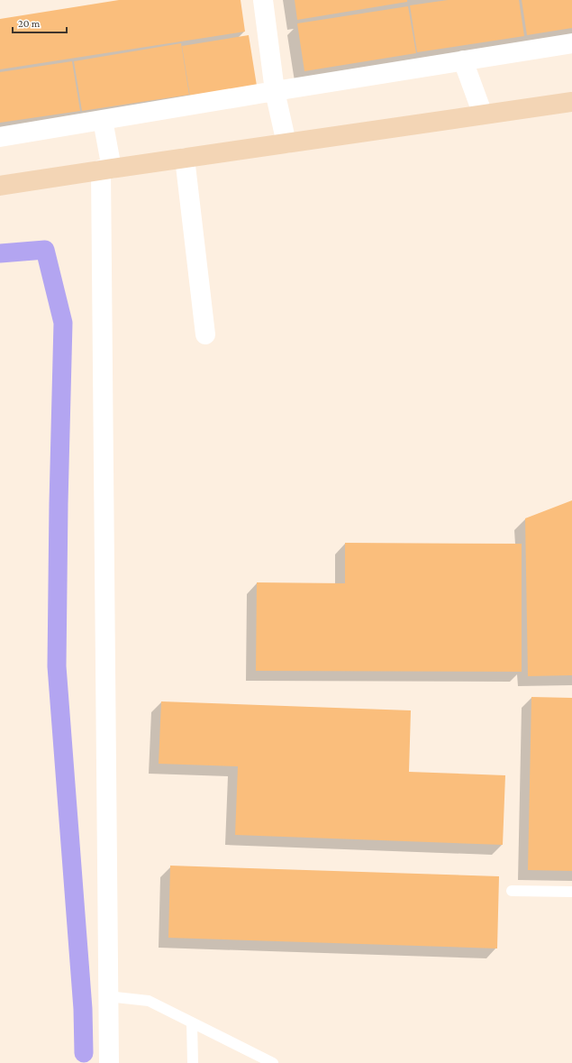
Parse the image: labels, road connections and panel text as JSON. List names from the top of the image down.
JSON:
{
  "scale_bar": "20 m"
}
